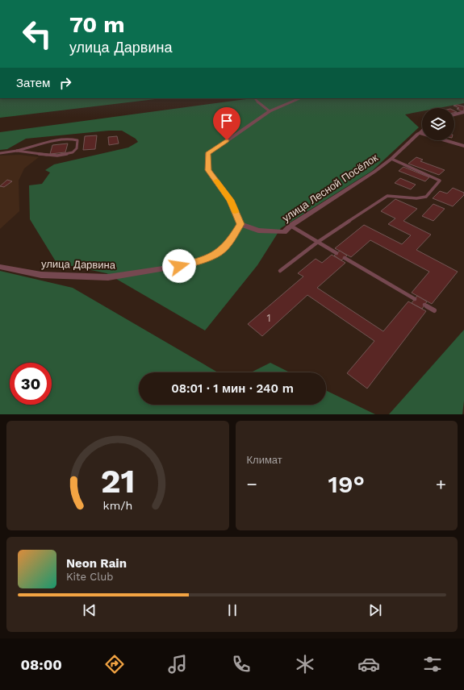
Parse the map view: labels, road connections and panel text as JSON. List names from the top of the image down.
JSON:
{
  "streets": {
    "street": ["улица Лесной Посёлок", "улица Дарвина"]
  },
  "crossings": [
    ["улица Лесной Посёлок", "улица Дарвина"]
  ],
  "house_numbers": ["1"],
  "page": {
    "turn": ["70 m", "улица Дарвина"],
    "then": "Затем",
    "limit": "30",
    "trip": "08:01 · 1 мин · 240 m",
    "tile": "Климат",
    "heat": ["−", "19°", "+"],
    "song": ["Neon Rain", "Kite Club"],
    "tabs": "08:00",
    "gauge": ["21", "km/h"]
  }
}
